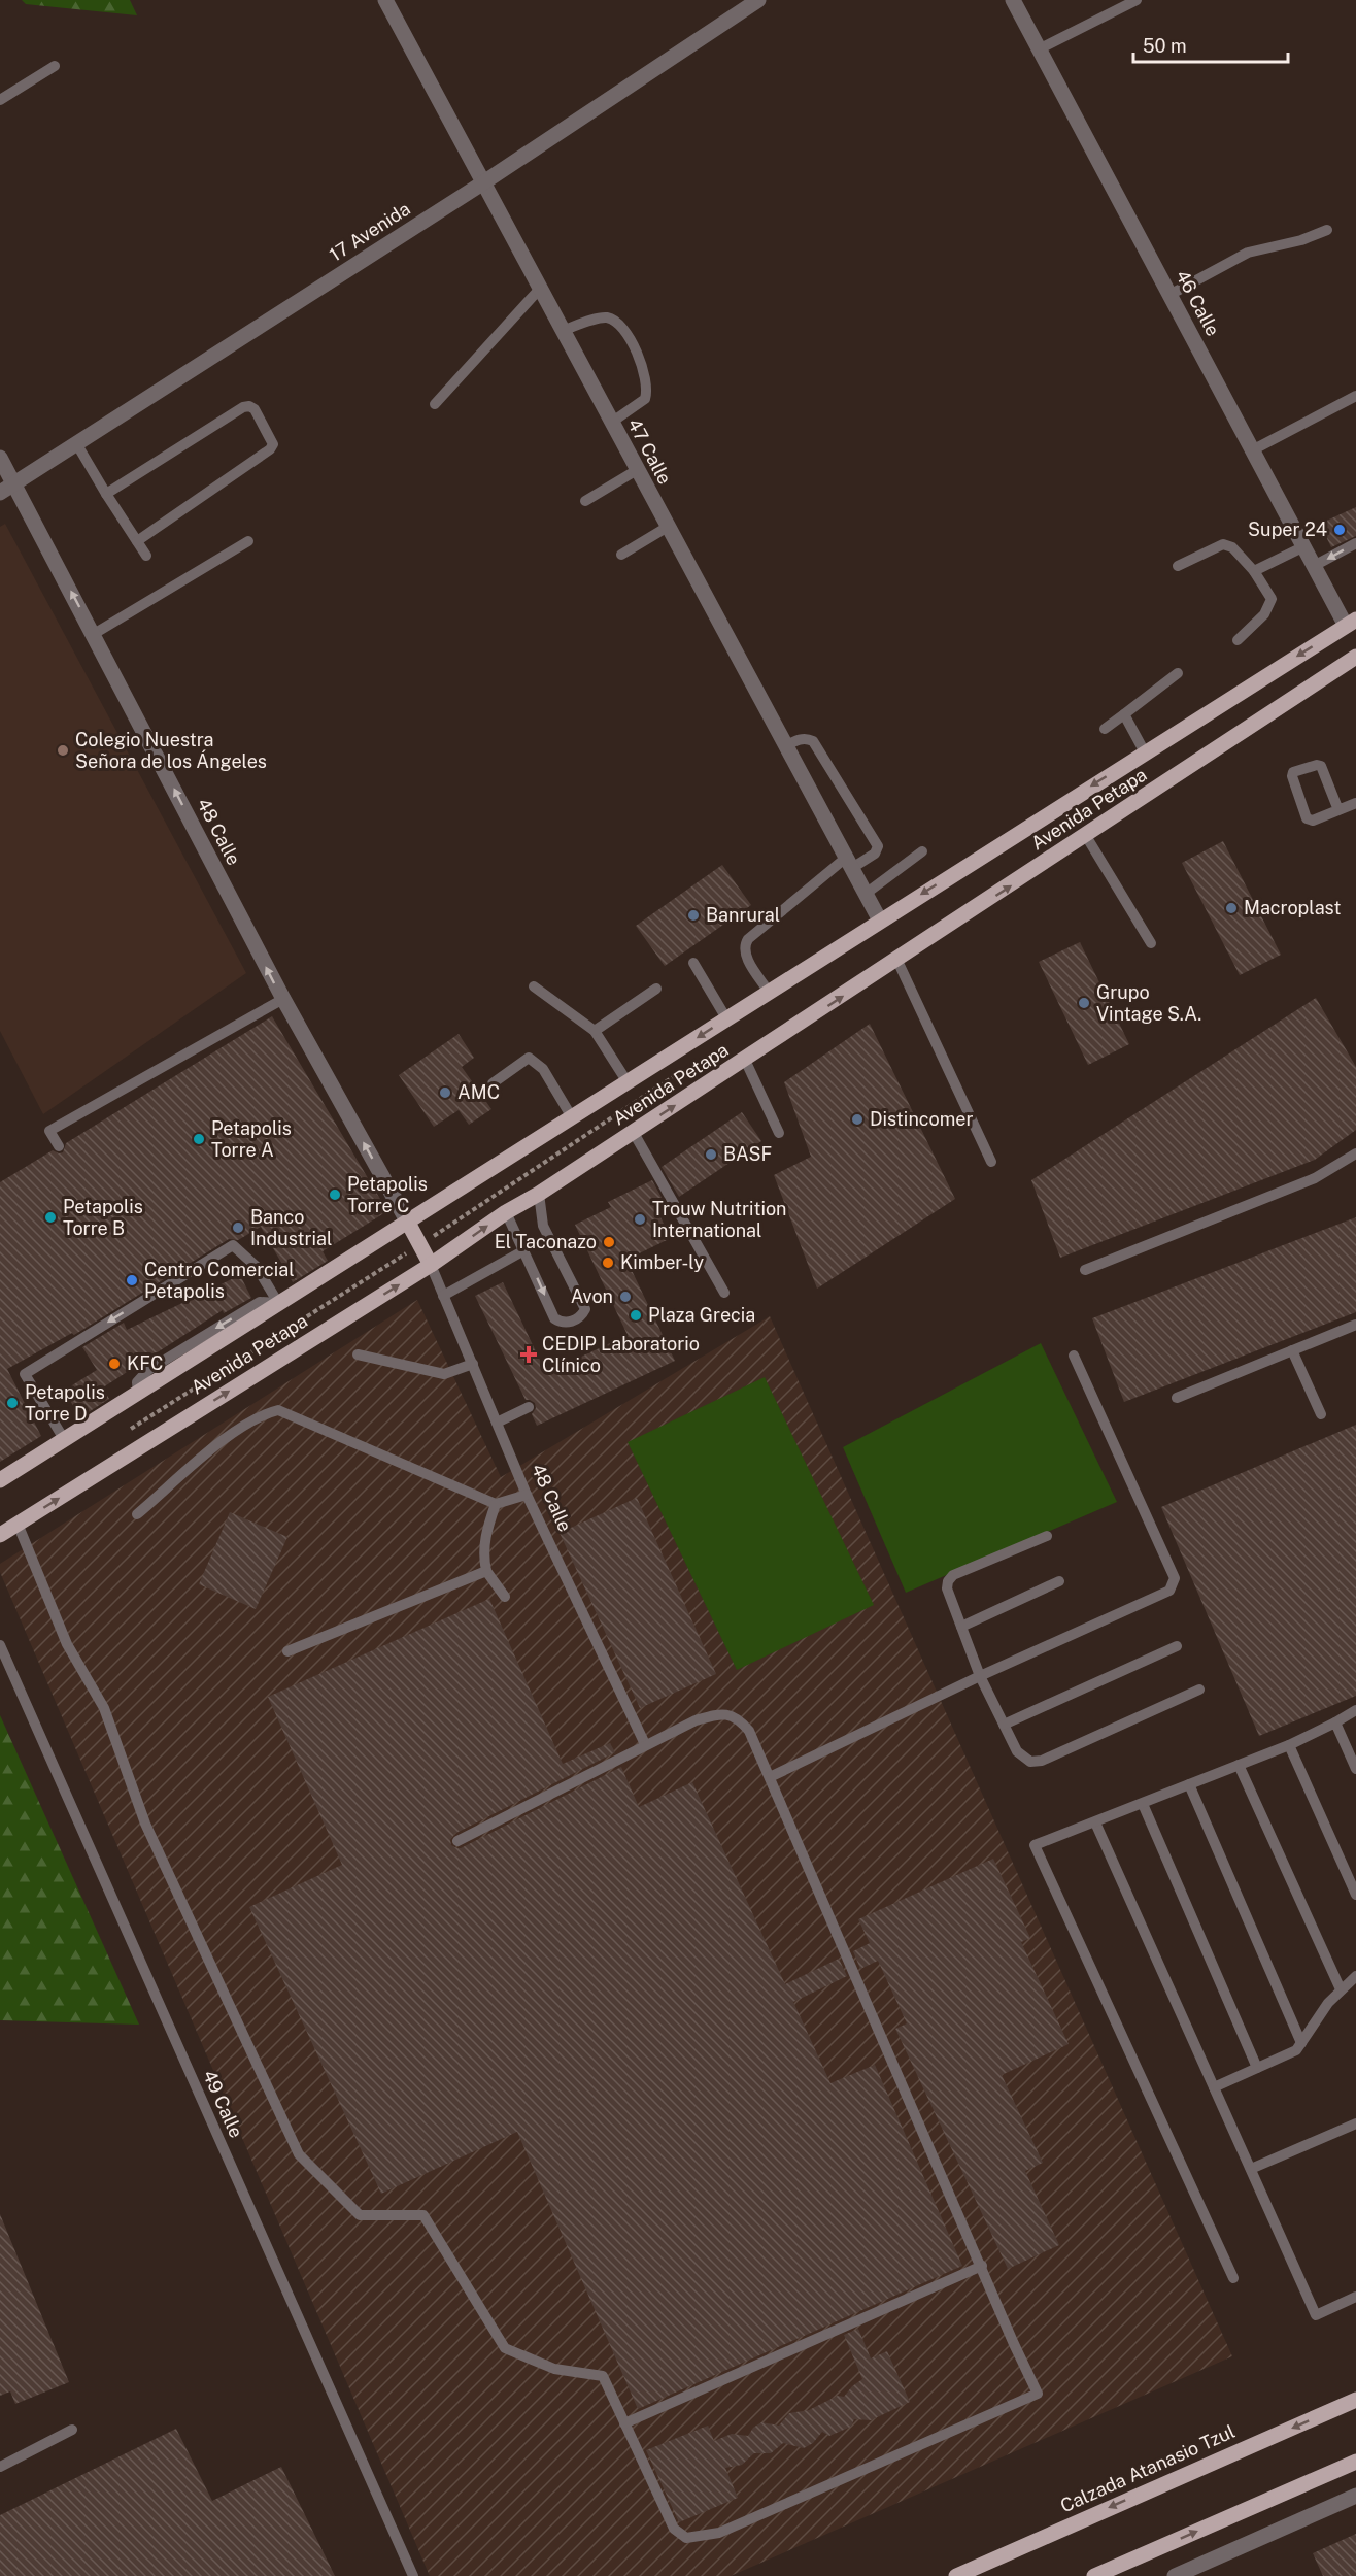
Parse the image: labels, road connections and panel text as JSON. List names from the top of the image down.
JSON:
{
  "streets": {
    "main road": ["Avenida Petapa", "Calzada Atanasio Tzul"],
    "street": [
      "17 Avenida",
      "46 Calle",
      "47 Calle",
      "48 Calle"
    ],
    "lane": ["49 Calle"]
  },
  "crossings": [
    ["17 Avenida", "47 Calle"],
    ["17 Avenida", "48 Calle"],
    ["46 Calle", "Avenida Petapa"],
    ["47 Calle", "Avenida Petapa"],
    ["Avenida Petapa", "48 Calle"]
  ],
  "one_way": ["48 Calle"],
  "places": {
    "other": [
      "Super 24",
      "Colegio Nuestra Señora de los Ángeles",
      "Macroplast",
      "Banrural",
      "Grupo Vintage S.A.",
      "AMC",
      "Distincomer",
      "Petapolis Torre A",
      "BASF",
      "Petapolis Torre C",
      "Petapolis Torre B",
      "Trouw Nutrition International",
      "Banco Industrial",
      "El Taconazo",
      "Kimber-ly",
      "Centro Comercial Petapolis",
      "Avon",
      "Plaza Grecia",
      "KFC",
      "Petapolis Torre D"
    ],
    "health": ["CEDIP Laboratorio Clínico"]
  },
  "scale_bar": "50 m"
}
